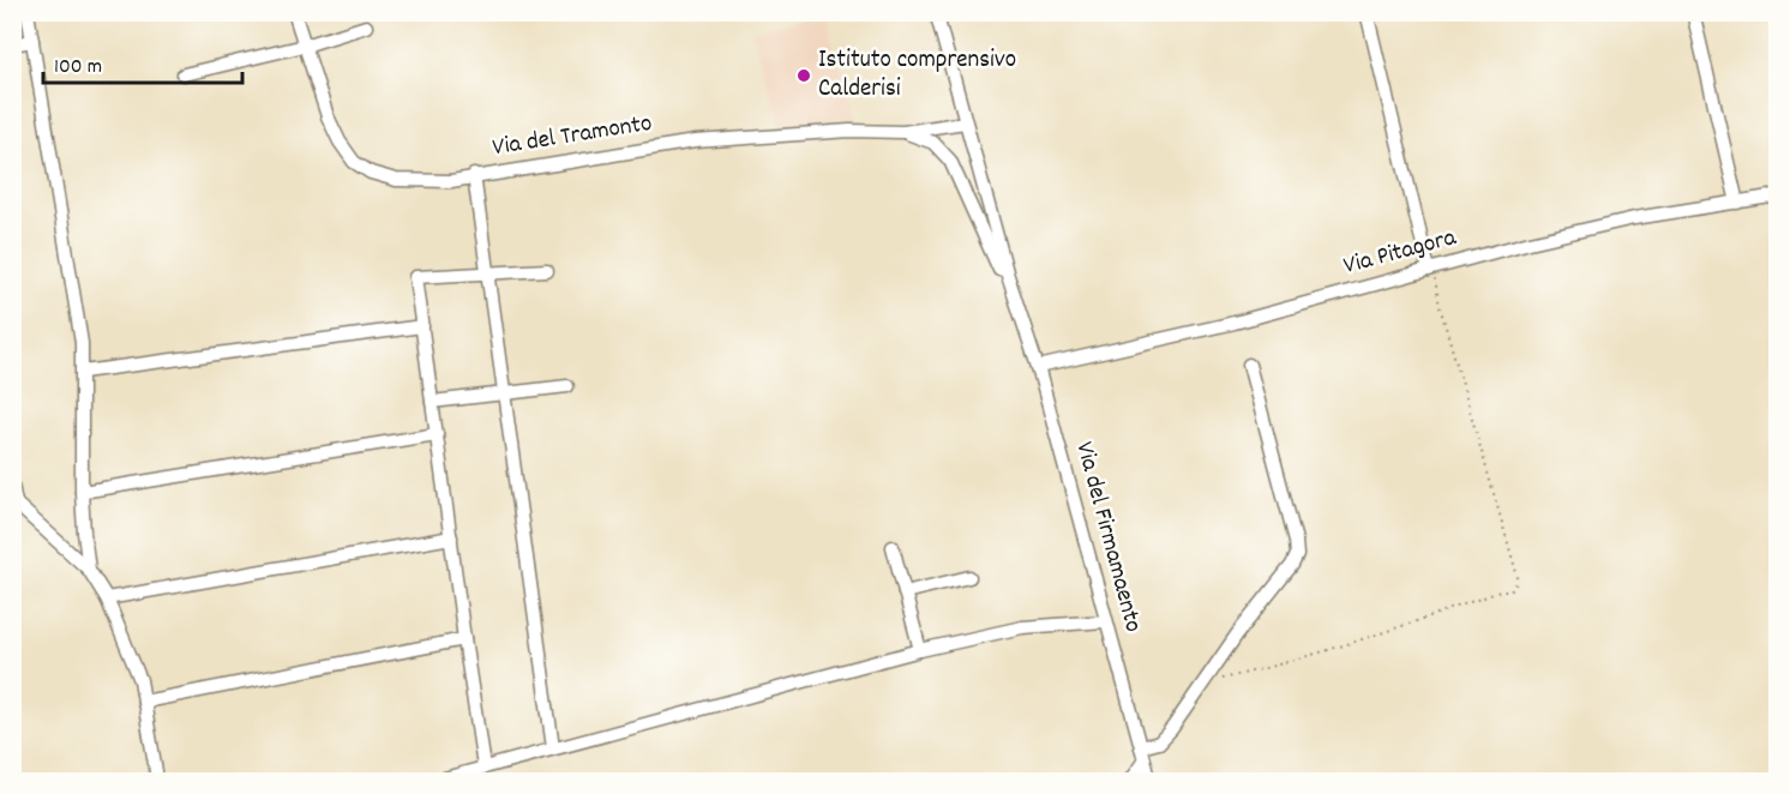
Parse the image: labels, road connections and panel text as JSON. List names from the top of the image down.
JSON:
{
  "streets": {
    "street": ["Via del Tramonto", "Via Pitagora", "Via del Firmamaento"]
  },
  "crossings": [
    ["Via del Tramonto", "Via del Firmamaento"],
    ["Via Pitagora", "Via del Firmamaento"]
  ],
  "places": ["Istituto comprensivo Calderisi"],
  "scale_bar": "100 m"
}
